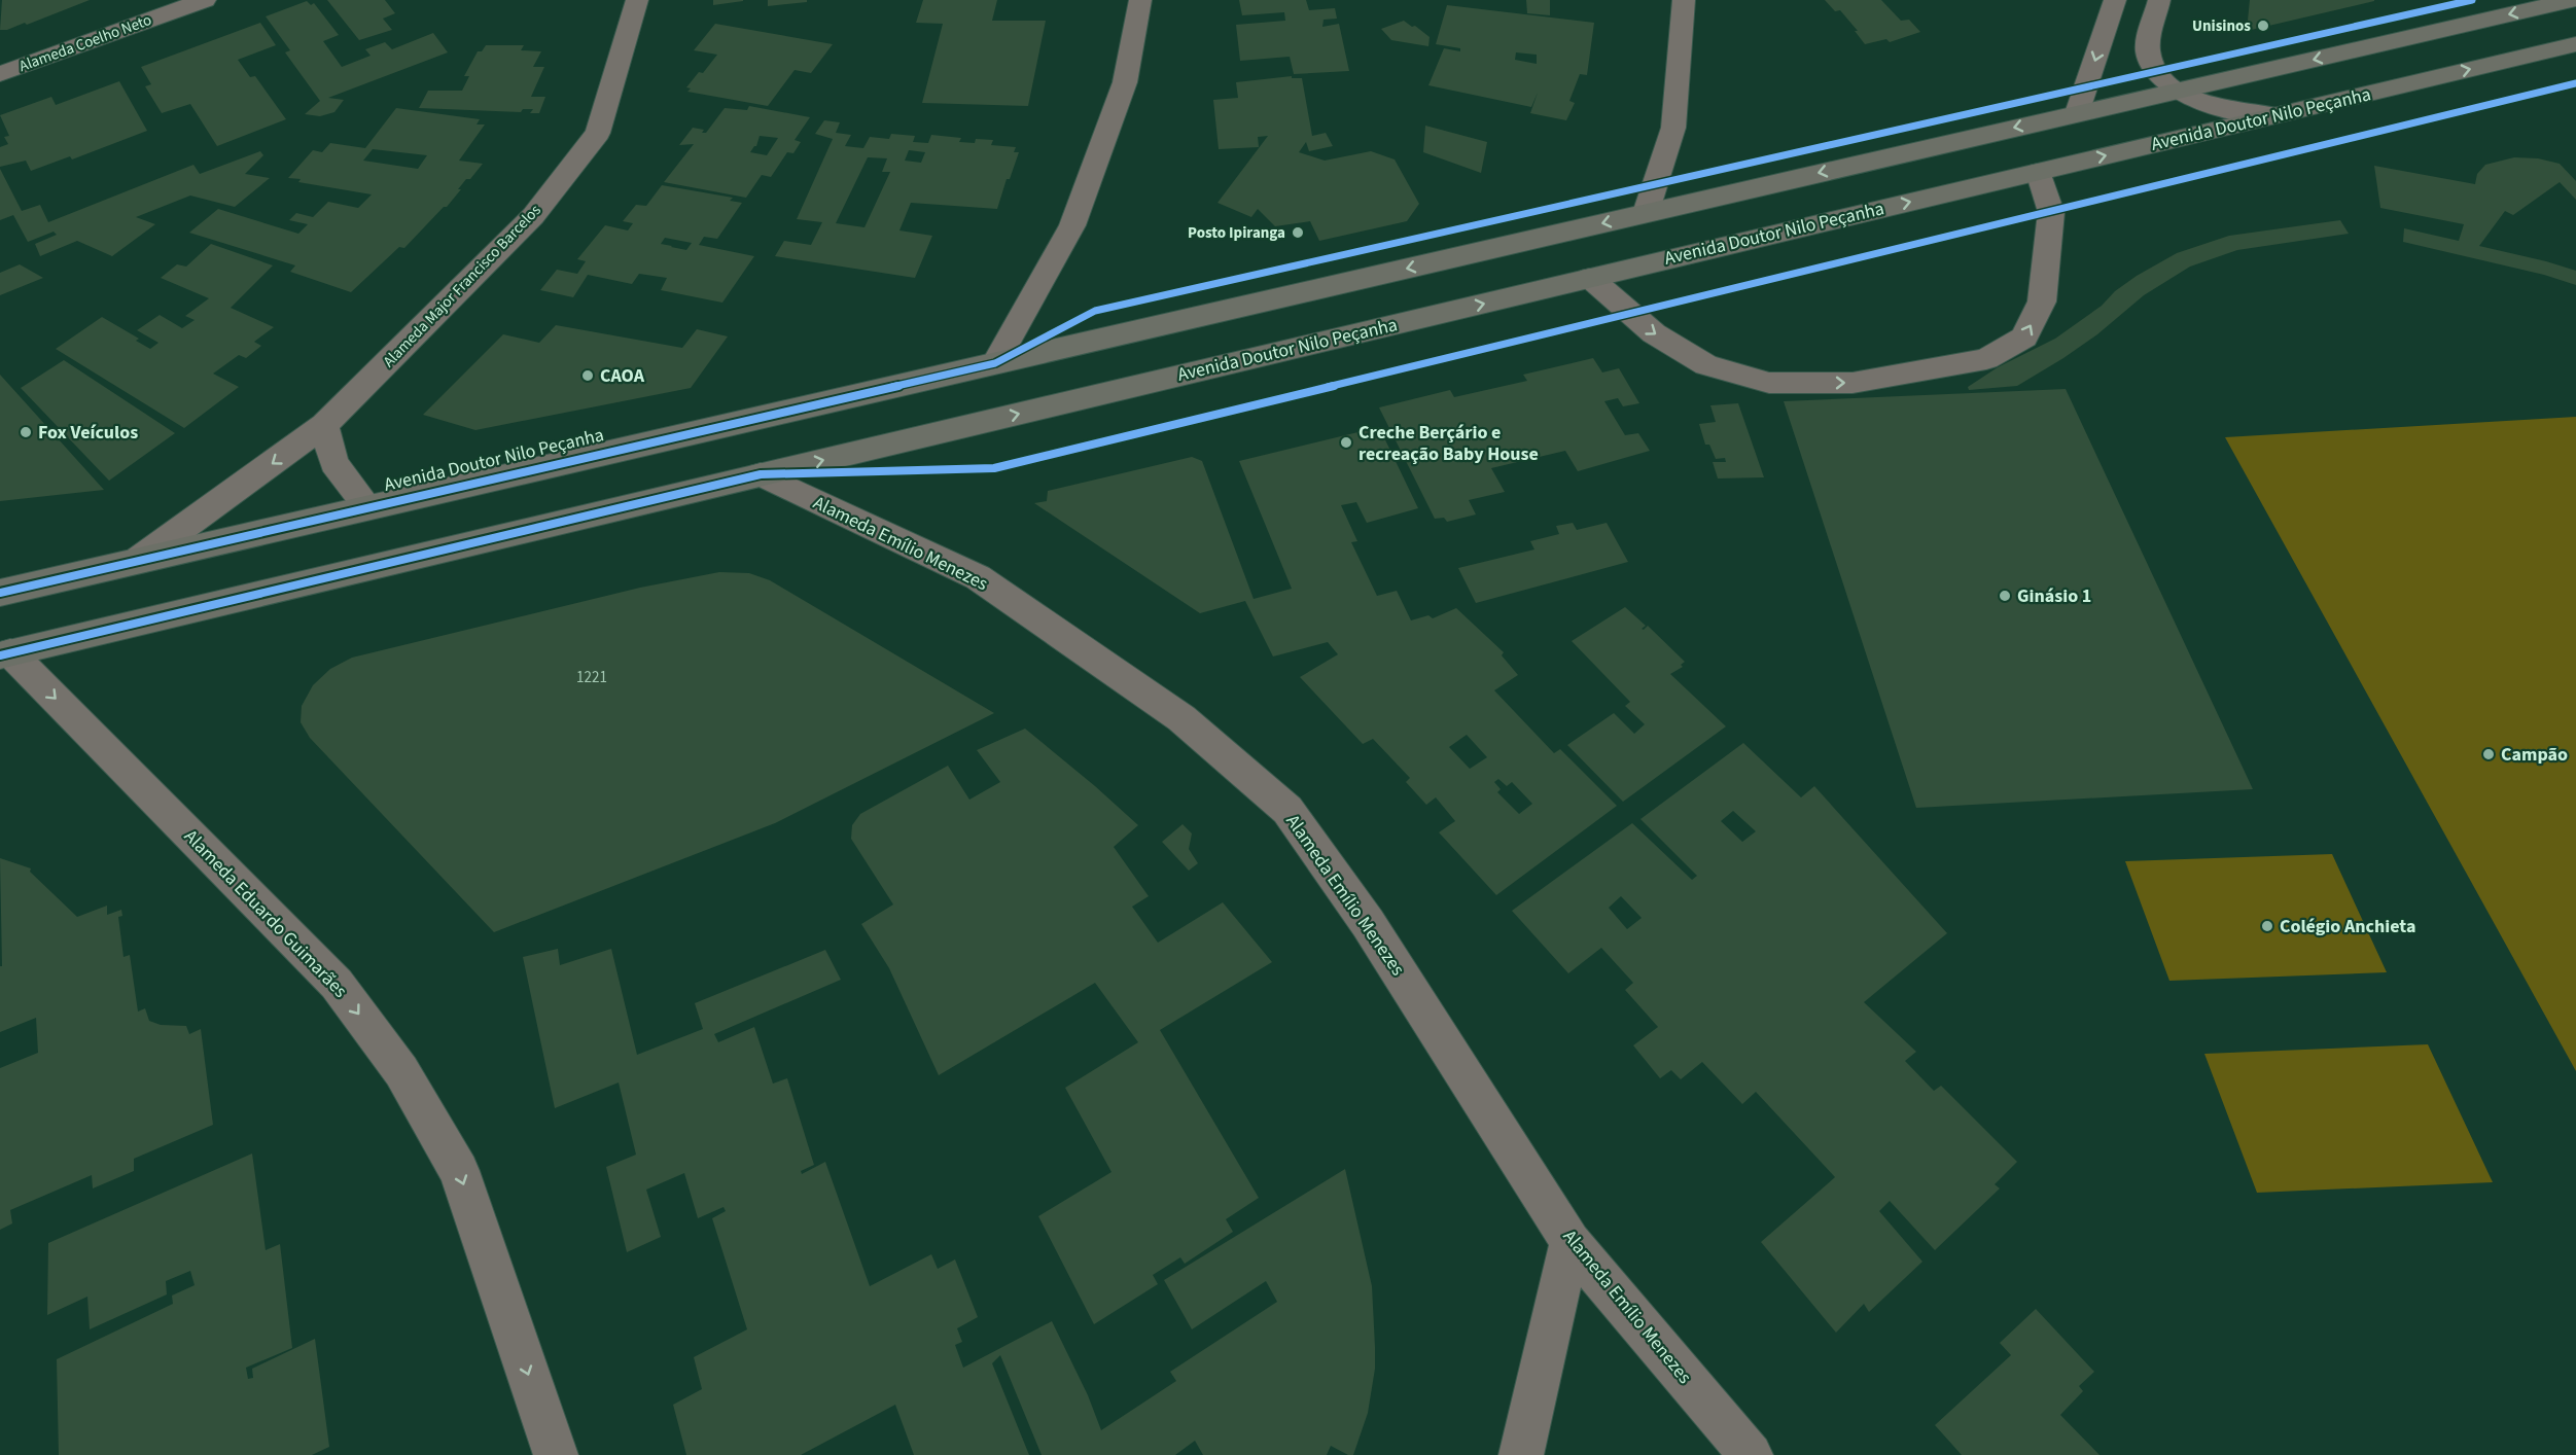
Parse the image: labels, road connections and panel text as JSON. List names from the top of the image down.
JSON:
{
  "streets": {
    "main road": ["Avenida Doutor Nilo Peçanha"],
    "street": [
      "Alameda Coelho Neto",
      "Alameda Major Francisco Barcelos",
      "Alameda Emílio Menezes",
      "Alameda Eduardo Guimarães"
    ]
  },
  "crossings": [
    ["Avenida Doutor Nilo Peçanha", "Alameda Major Francisco Barcelos"],
    ["Avenida Doutor Nilo Peçanha", "Alameda Emílio Menezes"],
    ["Avenida Doutor Nilo Peçanha", "Alameda Eduardo Guimarães"]
  ],
  "one_way": ["Alameda Eduardo Guimarães"],
  "places": [
    "Unisinos",
    "Posto Ipiranga",
    "CAOA",
    "Fox Veículos",
    "Creche Berçário e recreação Baby House",
    "Ginásio 1",
    "Campão",
    "Colégio Anchieta"
  ],
  "house_numbers": ["1221"]
}
